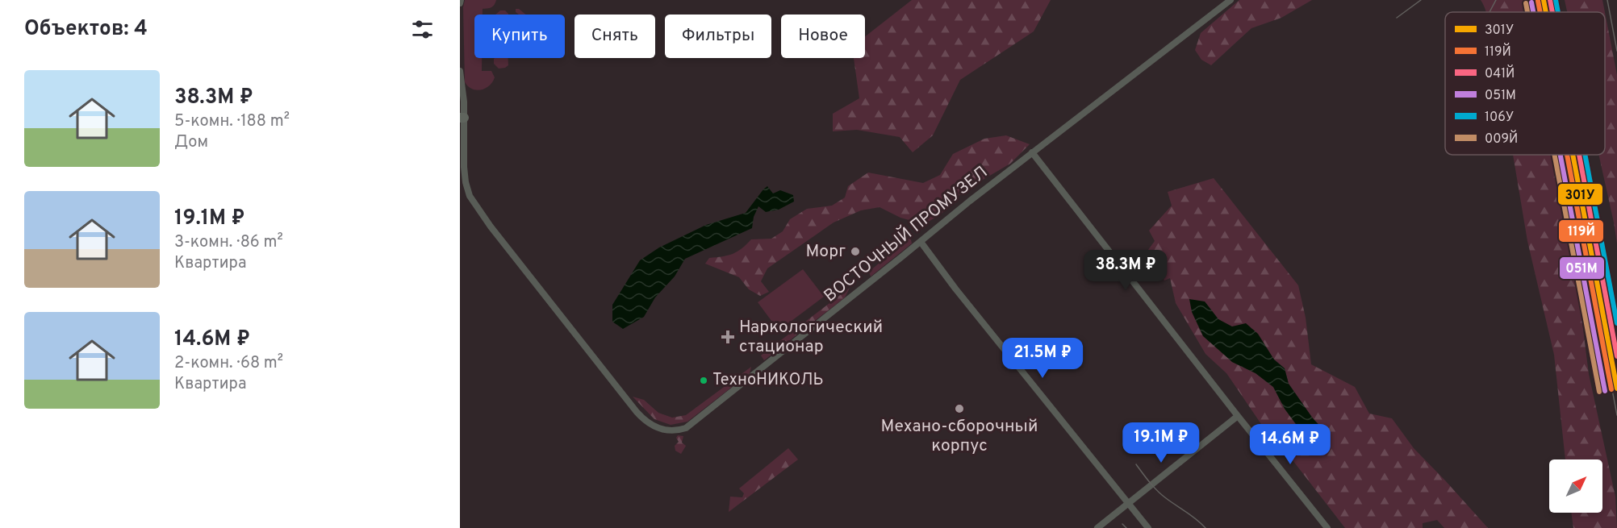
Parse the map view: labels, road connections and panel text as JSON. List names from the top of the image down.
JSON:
{
  "streets": {
    "street": ["ВОСТОЧНЫЙ ПРОМУЗЕЛ"]
  },
  "places": {
    "other": ["Морг", "ТехноНИКОЛЬ", "Механо-сборочный корпус"],
    "health": ["Наркологический стационар"]
  },
  "lines": [
    "transit line 301У",
    "transit line 041Й",
    "transit line 106У",
    "transit line 119Й",
    "transit line 051М",
    "transit line 009Й"
  ],
  "legend": [
    "301У",
    "119Й",
    "041Й",
    "051М",
    "106У",
    "009Й"
  ],
  "north": "top right",
  "page": {
    "heading": "Объектов: 4",
    "chip": [
      "Купить",
      "Снять",
      "Фильтры",
      "Новое"
    ],
    "list": [
      {
        "name": "38.3M ₽",
        "note": "5-комн. · 188 m² · Дом"
      },
      {
        "name": "19.1M ₽",
        "note": "3-комн. · 86 m² · Квартира"
      },
      {
        "name": "14.6M ₽",
        "note": "2-комн. · 68 m² · Квартира"
      }
    ],
    "price": [
      "38.3M ₽",
      "21.5M ₽",
      "19.1M ₽",
      "14.6M ₽"
    ]
  }
}
